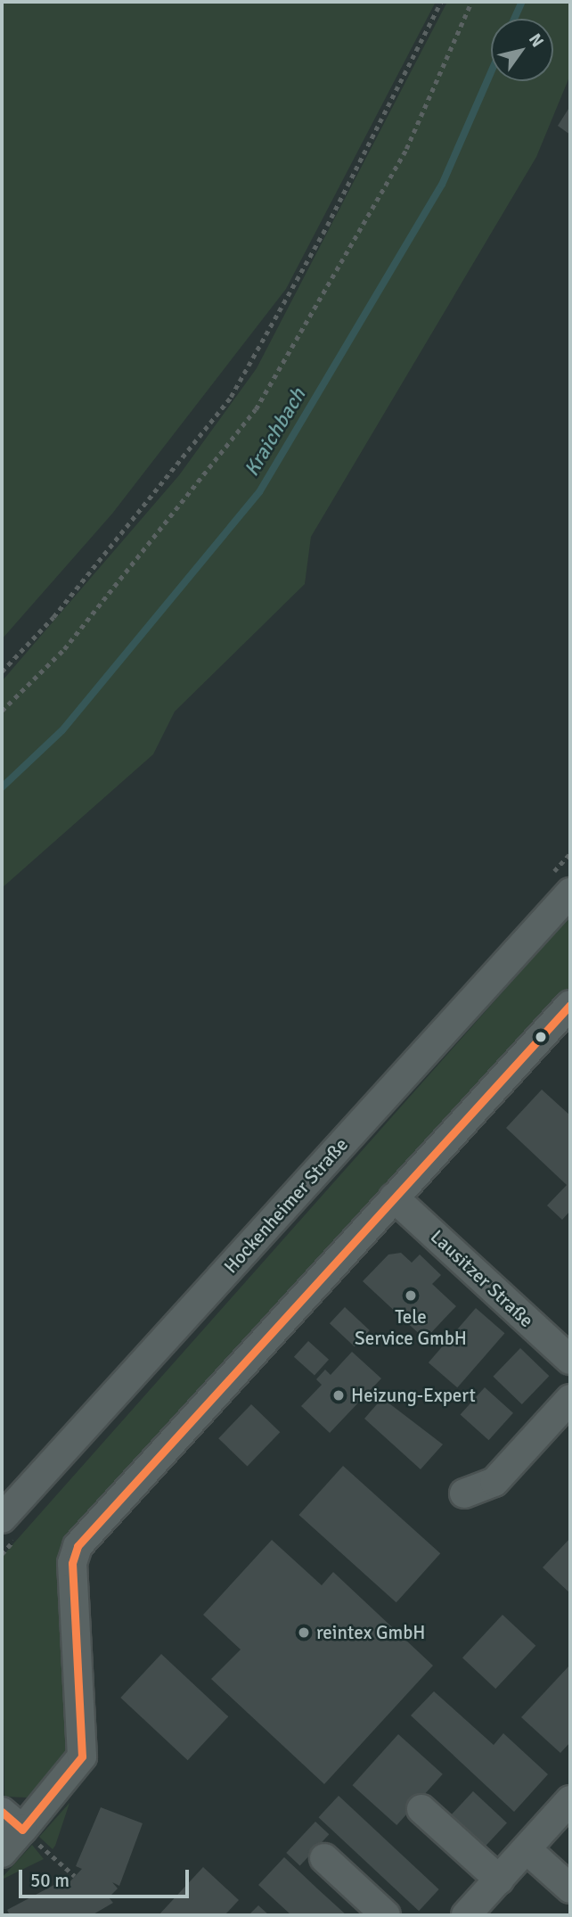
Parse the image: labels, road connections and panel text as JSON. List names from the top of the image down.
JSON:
{
  "streets": {
    "street": ["Hockenheimer Straße", "Lausitzer Straße"]
  },
  "water": ["Kraichbach"],
  "places": ["Tele Service GmbH", "Heizung-Expert", "reintex GmbH"],
  "scale_bar": "50 m",
  "north": "top right"
}
